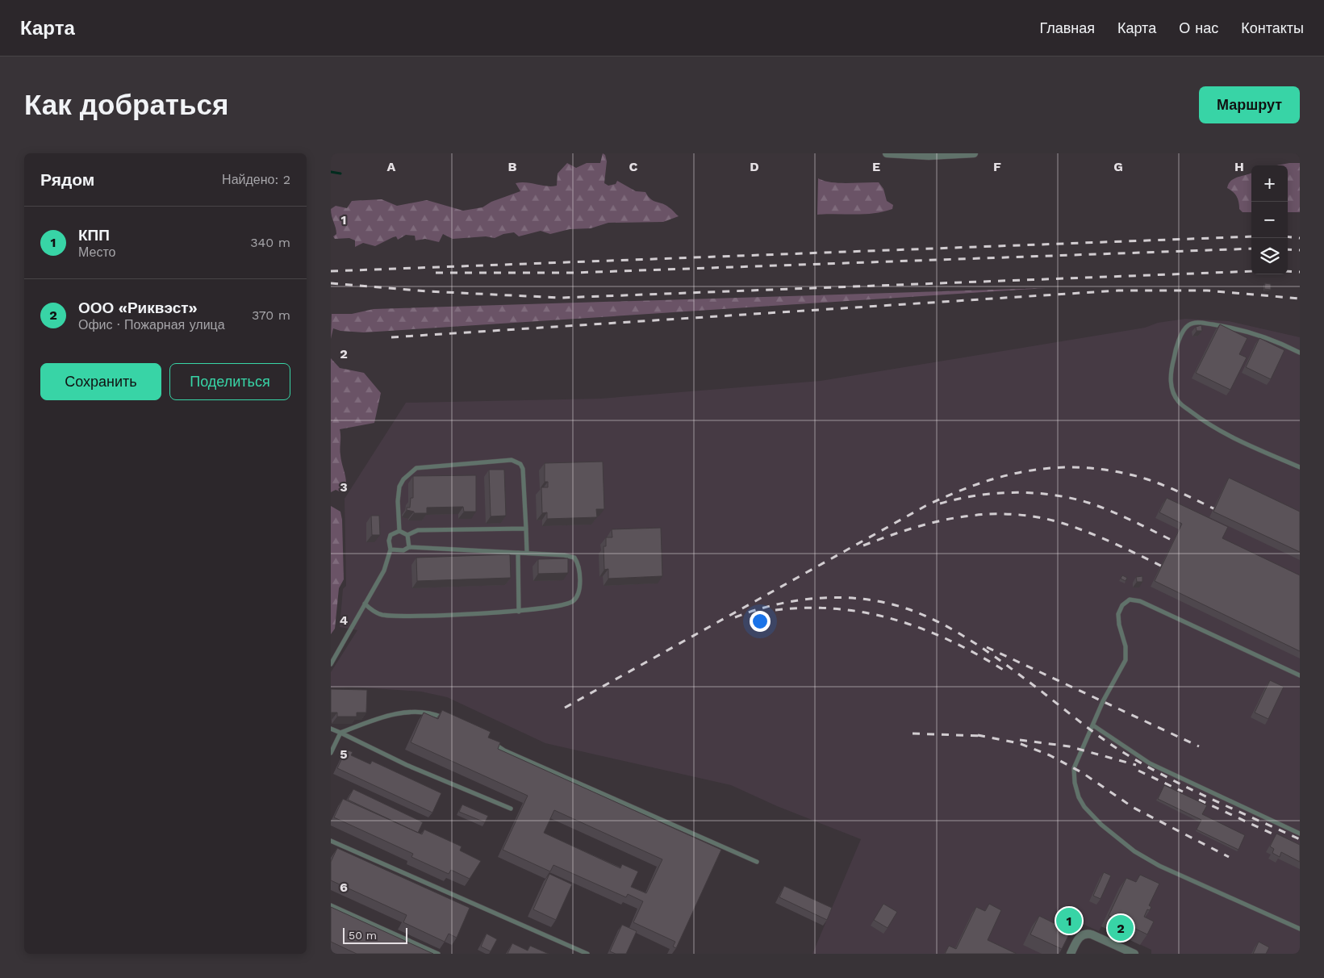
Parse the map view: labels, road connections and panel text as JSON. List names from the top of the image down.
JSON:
{
  "scale_bar": "50 m",
  "page": {
    "header": "Карта",
    "nav": [
      "Главная",
      "Карта",
      "О нас",
      "Контакты"
    ],
    "buttons": [
      "Маршрут",
      ["Сохранить", "Поделиться"]
    ],
    "title": "Как добраться",
    "heading": ["Рядом", "Найдено: 2"],
    "map_buttons": ["+", "−"],
    "list": [
      {
        "mark": "1",
        "name": "КПП",
        "note": "Место",
        "value": "340 m"
      },
      {
        "mark": "2",
        "name": "ООО «Риквэст»",
        "note": "Офис · Пожарная улица",
        "value": "370 m"
      }
    ],
    "pins": ["1", "2"],
    "scale": "50 m"
  },
  "grid": {
    "columns": [
      "A",
      "B",
      "C",
      "D",
      "E",
      "F",
      "G",
      "H"
    ],
    "rows": [
      "1",
      "2",
      "3",
      "4",
      "5",
      "6"
    ]
  }
}
